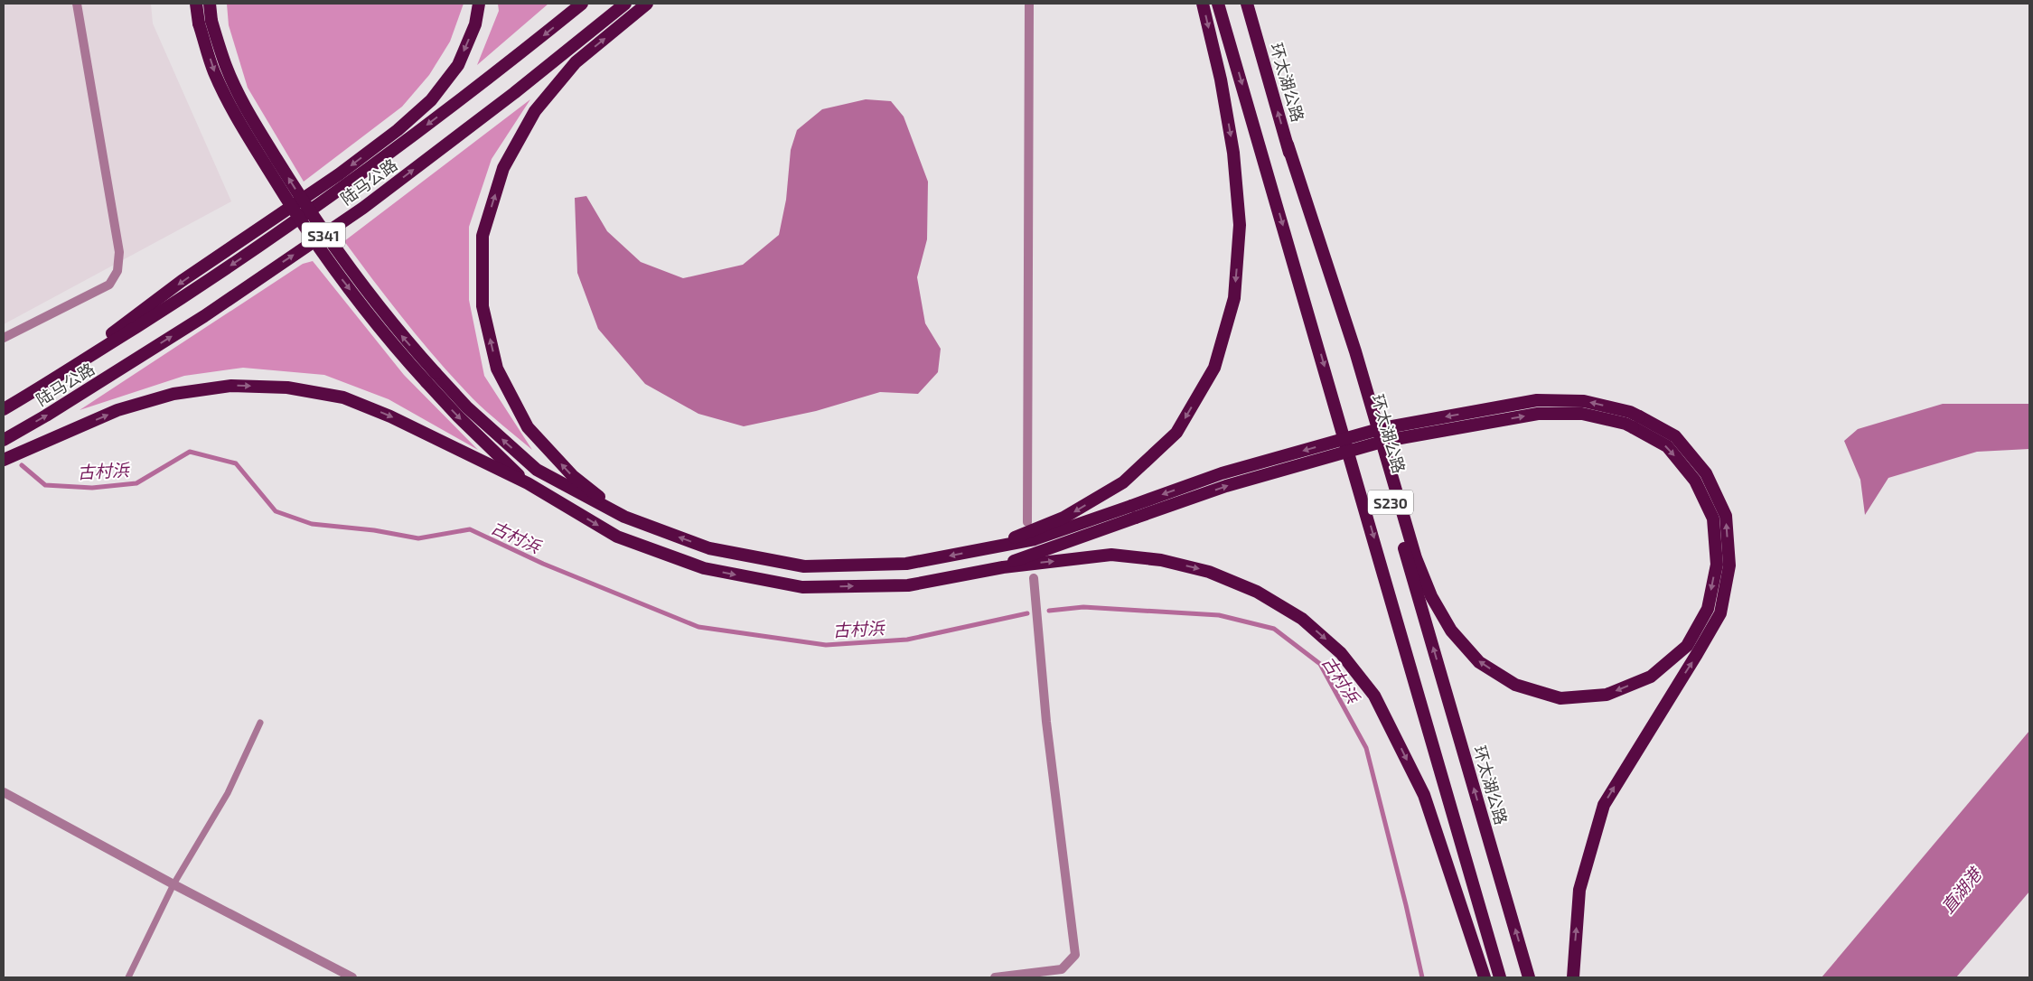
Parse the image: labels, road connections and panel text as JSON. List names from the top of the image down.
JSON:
{
  "streets": {
    "highway": [
      "环太湖公路",
      "陆马公路",
      "S341",
      "S230"
    ]
  },
  "water": ["古村浜", "直湖港"]
}
